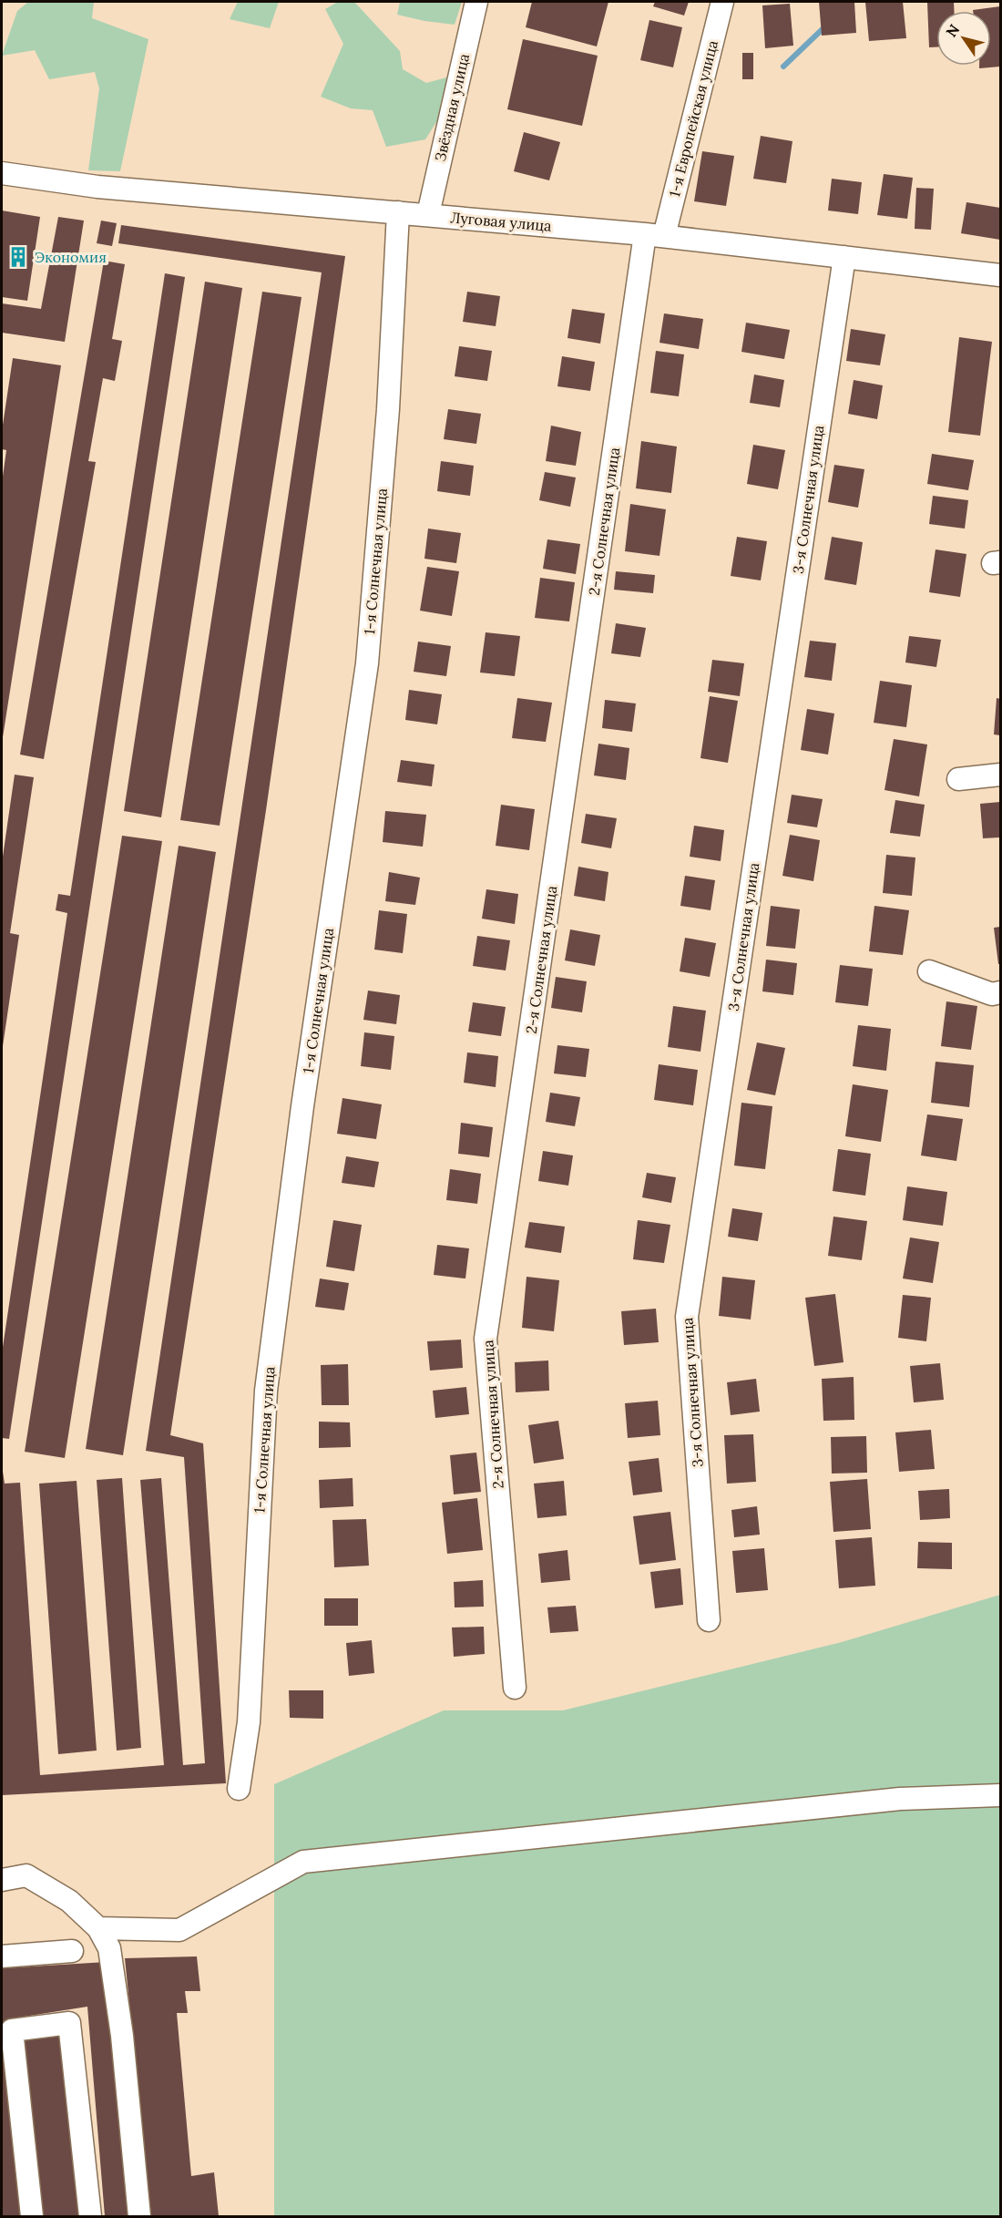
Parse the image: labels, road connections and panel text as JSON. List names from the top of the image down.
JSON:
{
  "streets": {
    "street": [
      "Звёздная улица",
      "1-я Европейская улица",
      "Луговая улица",
      "3-я Солнечная улица",
      "2-я Солнечная улица",
      "1-я Солнечная улица"
    ]
  },
  "crossings": [
    ["Звёздная улица", "Луговая улица"],
    ["1-я Европейская улица", "Луговая улица"],
    ["1-я Европейская улица", "2-я Солнечная улица"],
    ["Луговая улица", "3-я Солнечная улица"],
    ["Луговая улица", "2-я Солнечная улица"],
    ["Луговая улица", "1-я Солнечная улица"]
  ],
  "places": {
    "building": ["Экономия"]
  },
  "north": "top left"
}
